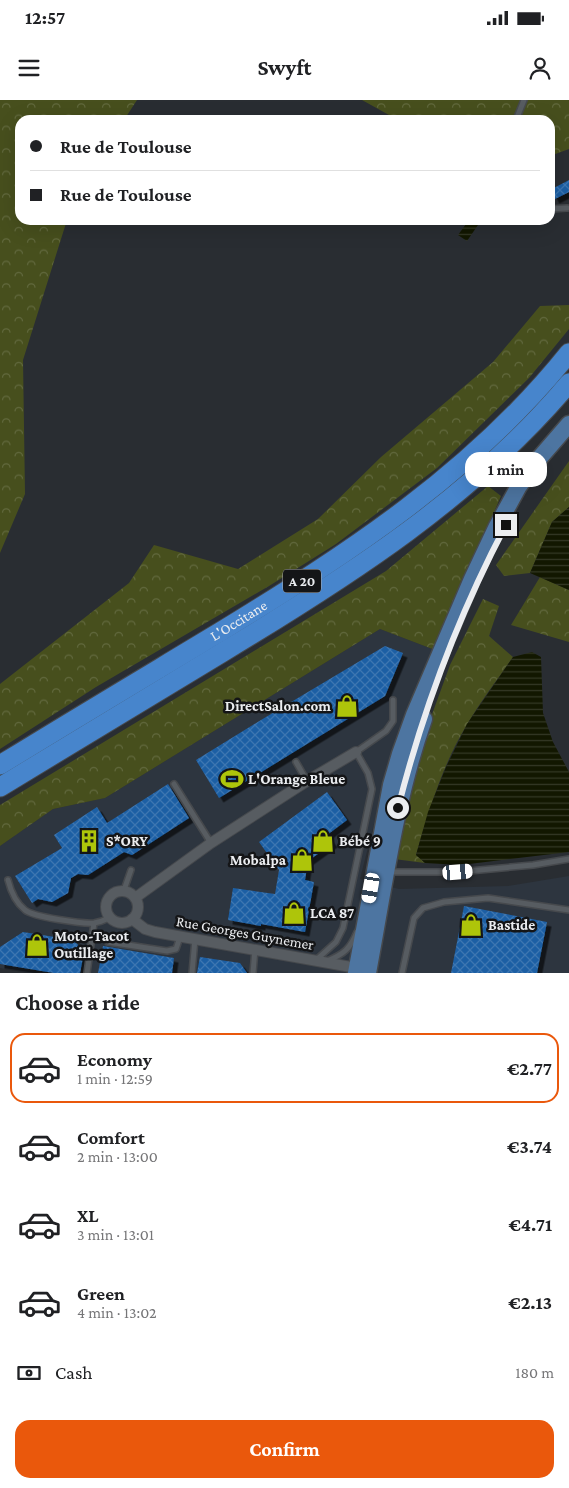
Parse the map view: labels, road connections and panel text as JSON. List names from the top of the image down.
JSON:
{
  "streets": {
    "highway": ["A 20", "L'Occitane"],
    "street": ["Rue Georges Guynemer"]
  },
  "places": {
    "shop": [
      "DirectSalon.com",
      "Bébé 9",
      "Mobalpa",
      "LCA 87",
      "Bastide",
      "Moto-Tacot Outillage"
    ],
    "sports": ["L'Orange Bleue"],
    "building": ["S*ORY"]
  },
  "page": {
    "status": "12:57",
    "header": "Swyft",
    "banner": ["Rue de Toulouse", "Rue de Toulouse"],
    "bubble": "1 min",
    "heading": "Choose a ride",
    "list": [
      {
        "name": "Economy",
        "note": "1 min · 12:59",
        "value": "€2.77"
      },
      {
        "name": "Comfort",
        "note": "2 min · 13:00",
        "value": "€3.74"
      },
      {
        "name": "XL",
        "note": "3 min · 13:01",
        "value": "€4.71"
      },
      {
        "name": "Green",
        "note": "4 min · 13:02",
        "value": "€2.13"
      }
    ],
    "pay": ["Cash", "180 m"],
    "buttons": "Confirm"
  }
}
